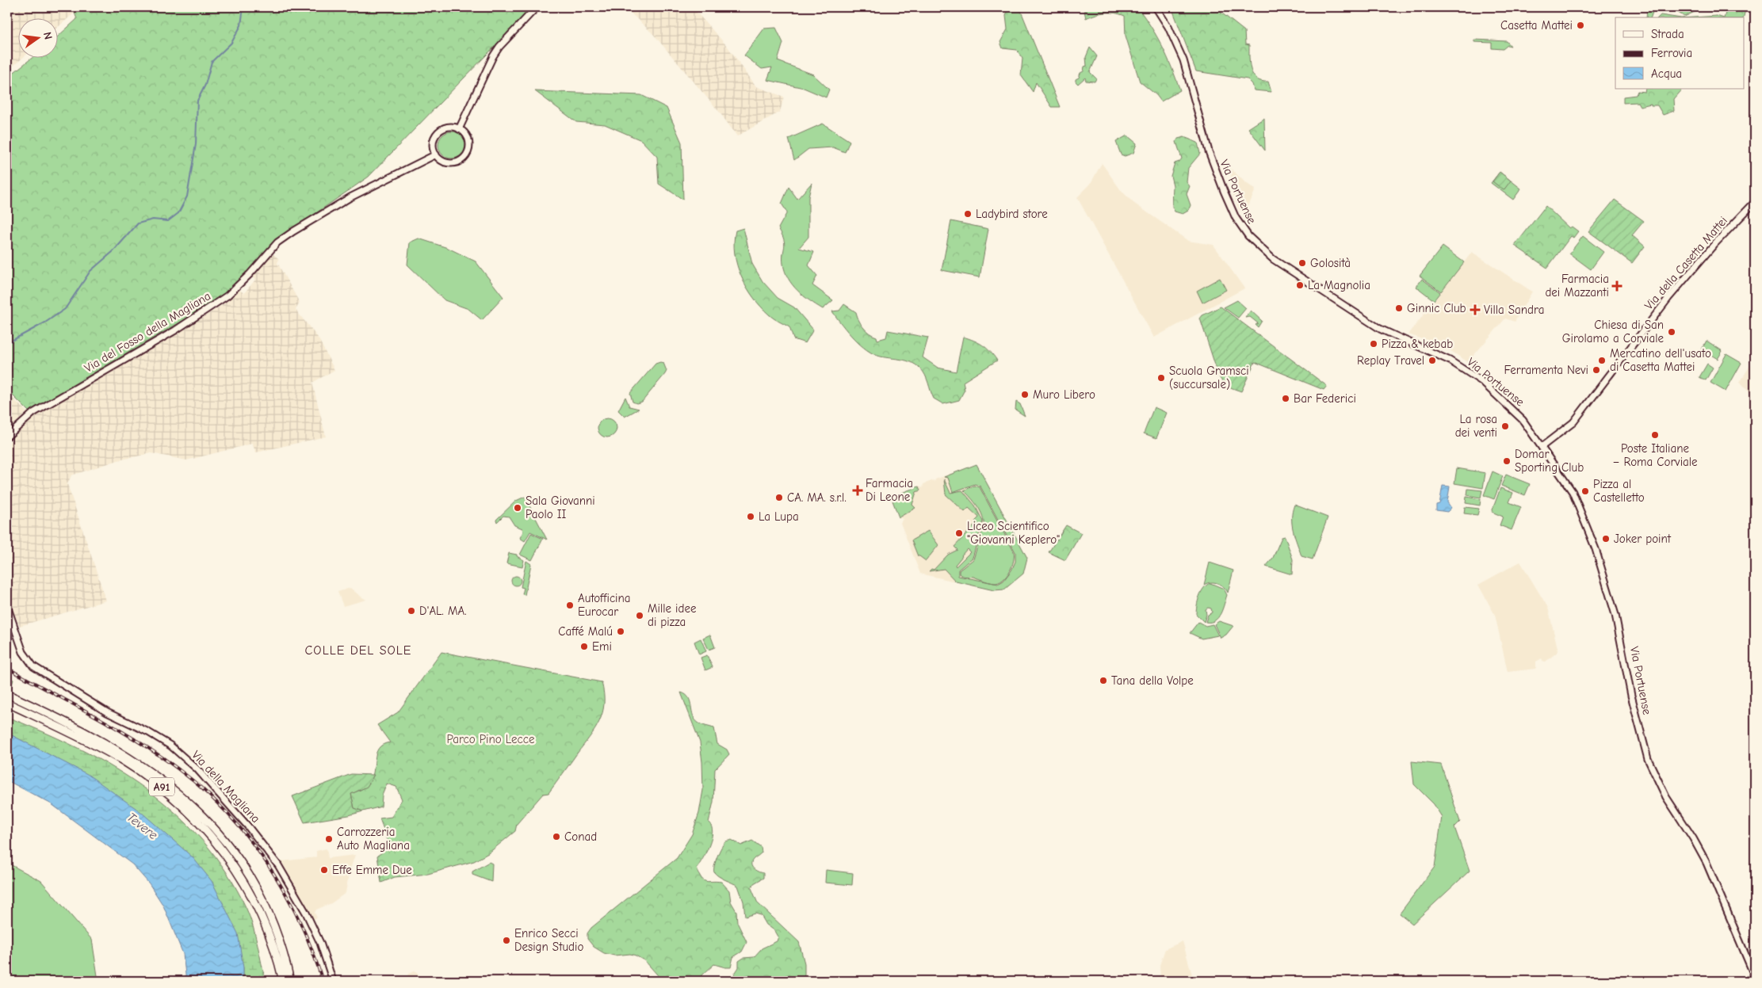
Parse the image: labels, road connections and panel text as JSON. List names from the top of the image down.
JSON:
{
  "streets": {
    "highway": ["A91"],
    "main road": [
      "Via Portuense",
      "Via della Casetta Mattei",
      "Via del Fosso della Magliana",
      "Via della Magliana"
    ]
  },
  "crossings": [
    ["Via Portuense", "Via della Casetta Mattei"]
  ],
  "districts": ["COLLE DEL SOLE"],
  "water": ["Tevere"],
  "parks": ["Parco Pino Lecce"],
  "places": {
    "other": [
      "Casetta Mattei",
      "Ladybird store",
      "Golosità",
      "La Magnolia",
      "Ginnic Club",
      "Chiesa di San Girolamo a Corviale",
      "Pizza & kebab",
      "Replay Travel",
      "Mercatino dell'usato di Casetta Mattei",
      "Ferramenta Nevi",
      "Scuola Gramsci (succursale)",
      "Muro Libero",
      "Bar Federici",
      "La rosa dei venti",
      "Poste Italiane – Roma Corviale",
      "Domar Sporting Club",
      "Pizza al Castelletto",
      "CA. MA. s.r.l.",
      "Sala Giovanni Paolo II",
      "La Lupa",
      "Liceo Scientifico \"Giovanni Keplero\"",
      "Joker point",
      "Autofficina Eurocar",
      "D'AL. MA.",
      "Mille idee di pizza",
      "Caffé Malú",
      "Emi",
      "Tana della Volpe",
      "Conad",
      "Carrozzeria Auto Magliana",
      "Effe Emme Due",
      "Enrico Secci Design Studio"
    ],
    "health": ["Farmacia dei Mazzanti", "Villa Sandra", "Farmacia Di Leone"]
  },
  "legend": ["Strada", "Ferrovia", "Acqua"],
  "north": "right"
}
